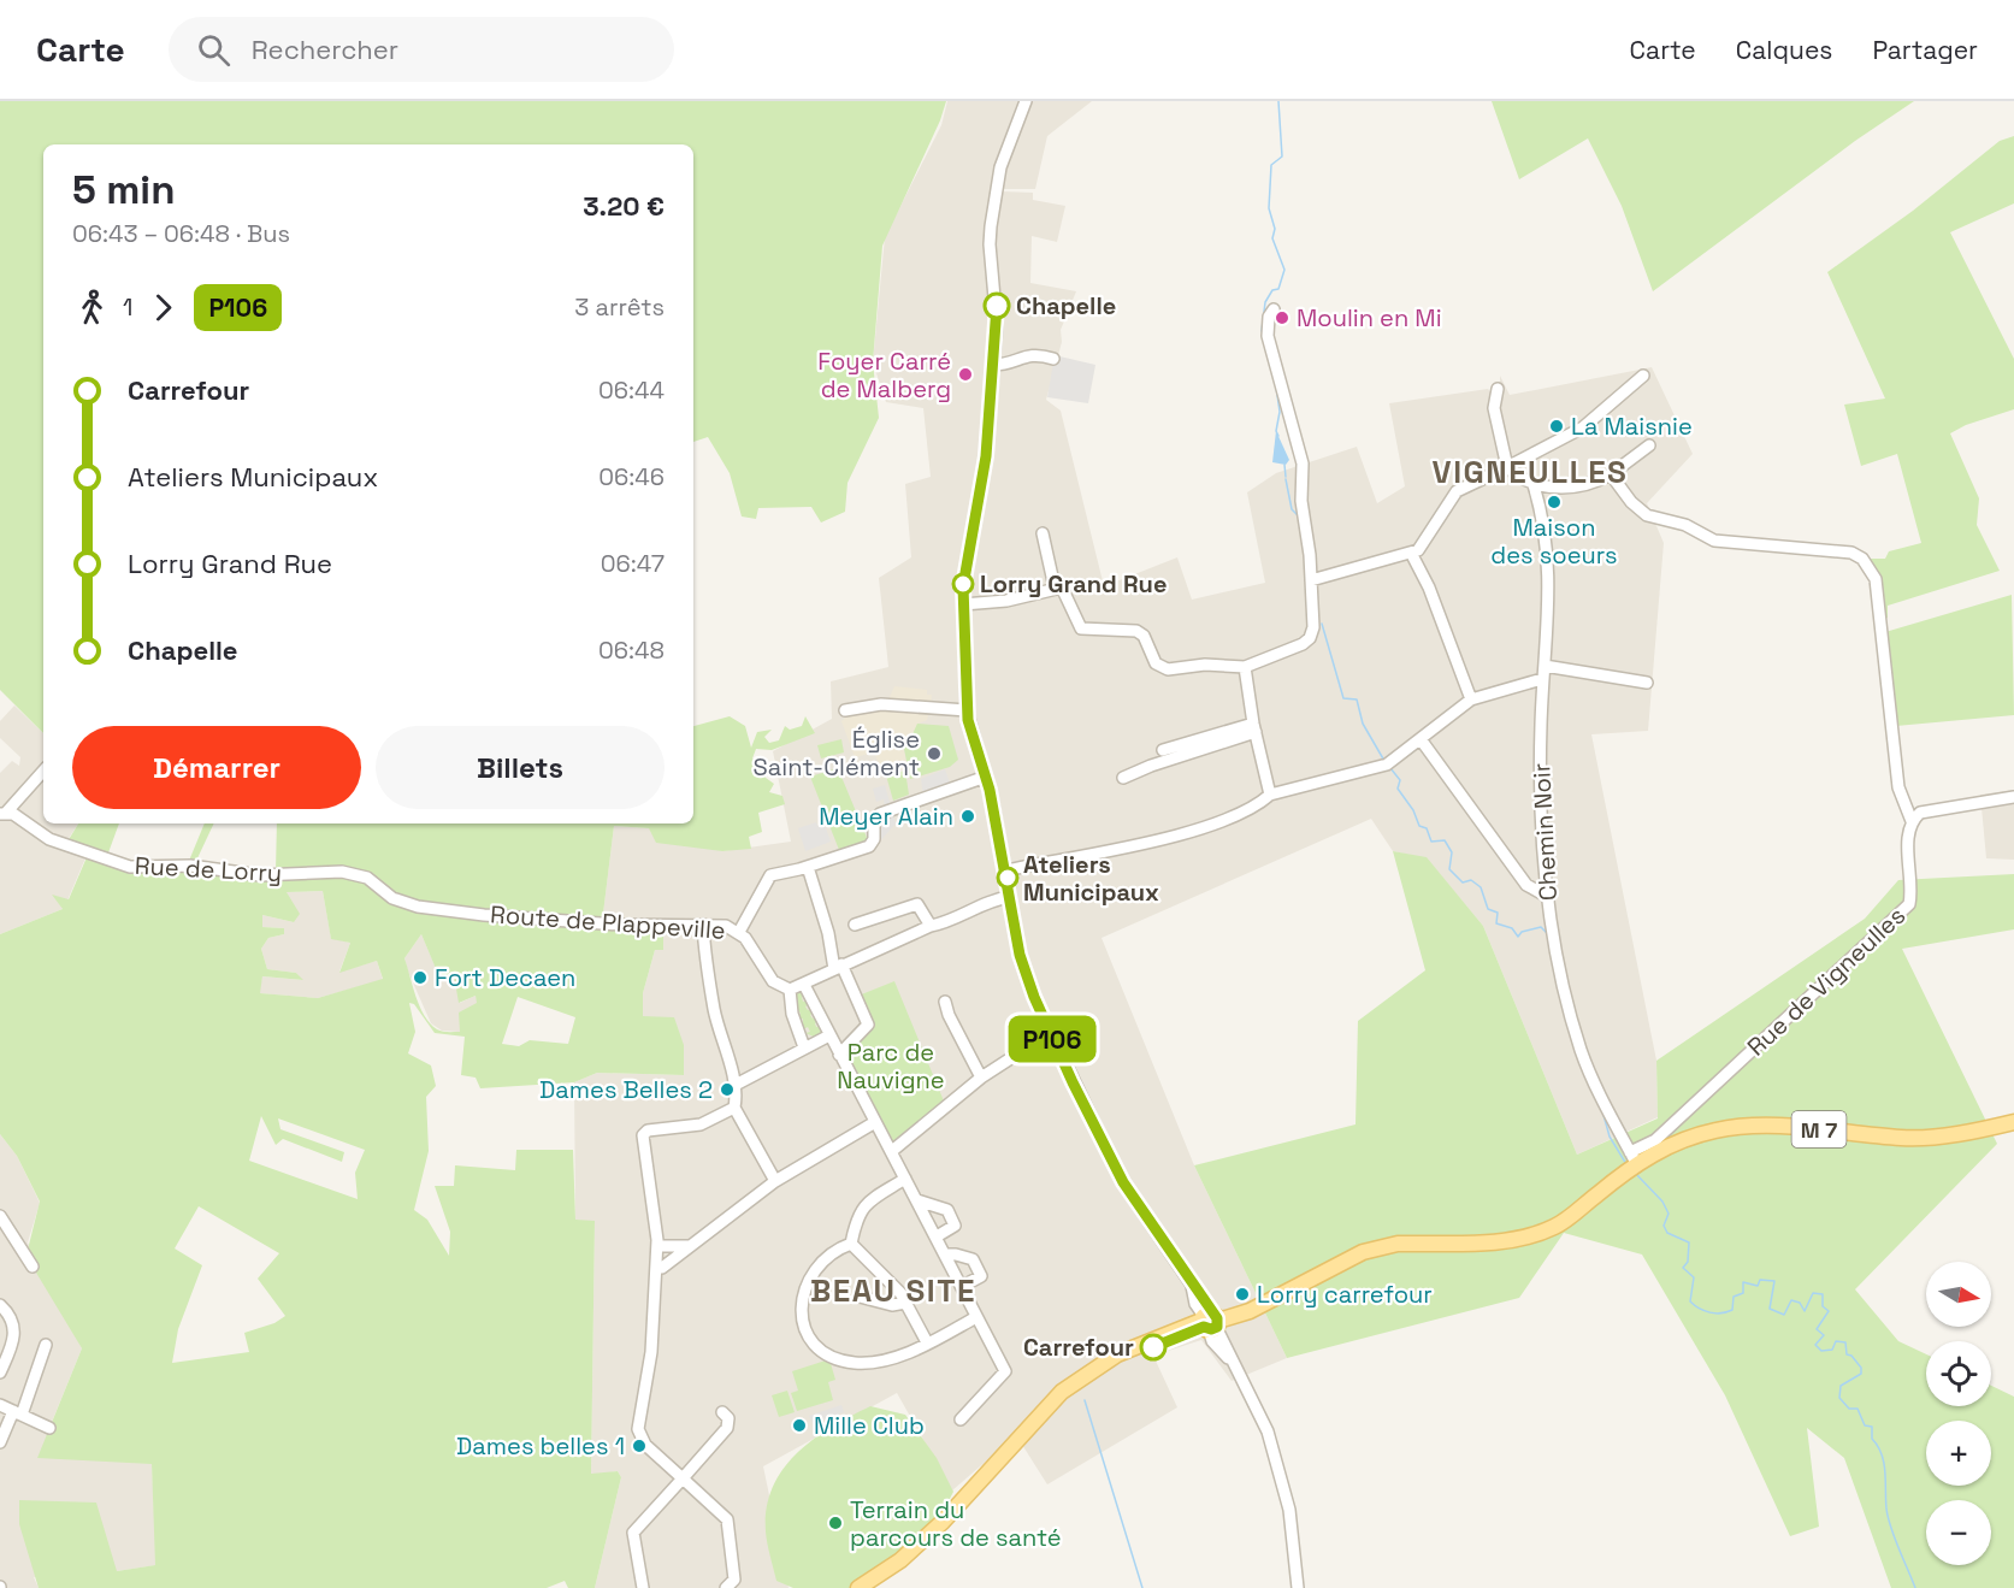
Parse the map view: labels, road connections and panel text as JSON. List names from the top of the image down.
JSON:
{
  "streets": {
    "main road": ["M 7"],
    "street": [
      "Chemin Noir",
      "Rue de Lorry",
      "Route de Plappeville",
      "Rue de Vigneulles"
    ]
  },
  "crossings": [
    ["Chemin Noir", "Rue de Vigneulles"],
    ["Chemin Noir", "M 7"],
    ["Rue de Lorry", "Route de Plappeville"],
    ["Rue de Vigneulles", "M 7"]
  ],
  "districts": ["VIGNEULLES", "BEAU SITE"],
  "parks": ["Parc de Nauvigne"],
  "places": [
    "Chapelle",
    "Moulin en Mi",
    "Foyer Carré de Malberg",
    "La Maisnie",
    "Maison des soeurs",
    "Lorry Grand Rue",
    "Église Saint-Clément",
    "Meyer Alain",
    "Ateliers Municipaux",
    "Fort Decaen",
    "Dames Belles 2",
    "Lorry carrefour",
    "Carrefour",
    "Mille Club",
    "Dames belles 1",
    "Terrain du parcours de santé"
  ],
  "lines": ["bus line P106"],
  "north": "right",
  "page": {
    "header": "Carte",
    "search": "Rechercher",
    "nav": ["Carte", "Calques", "Partager"],
    "on_map": "P106",
    "heading": ["5 min", "06:43 – 06:48 · Bus", "3.20 €"],
    "legs": ["1", "P106", "3 arrêts"],
    "list": [
      {
        "name": "Carrefour",
        "value": "06:44"
      },
      {
        "name": "Ateliers Municipaux",
        "value": "06:46"
      },
      {
        "name": "Lorry Grand Rue",
        "value": "06:47"
      },
      {
        "name": "Chapelle",
        "value": "06:48"
      }
    ],
    "buttons": ["Démarrer", "Billets"],
    "map_buttons": ["+", "−"]
  }
}
